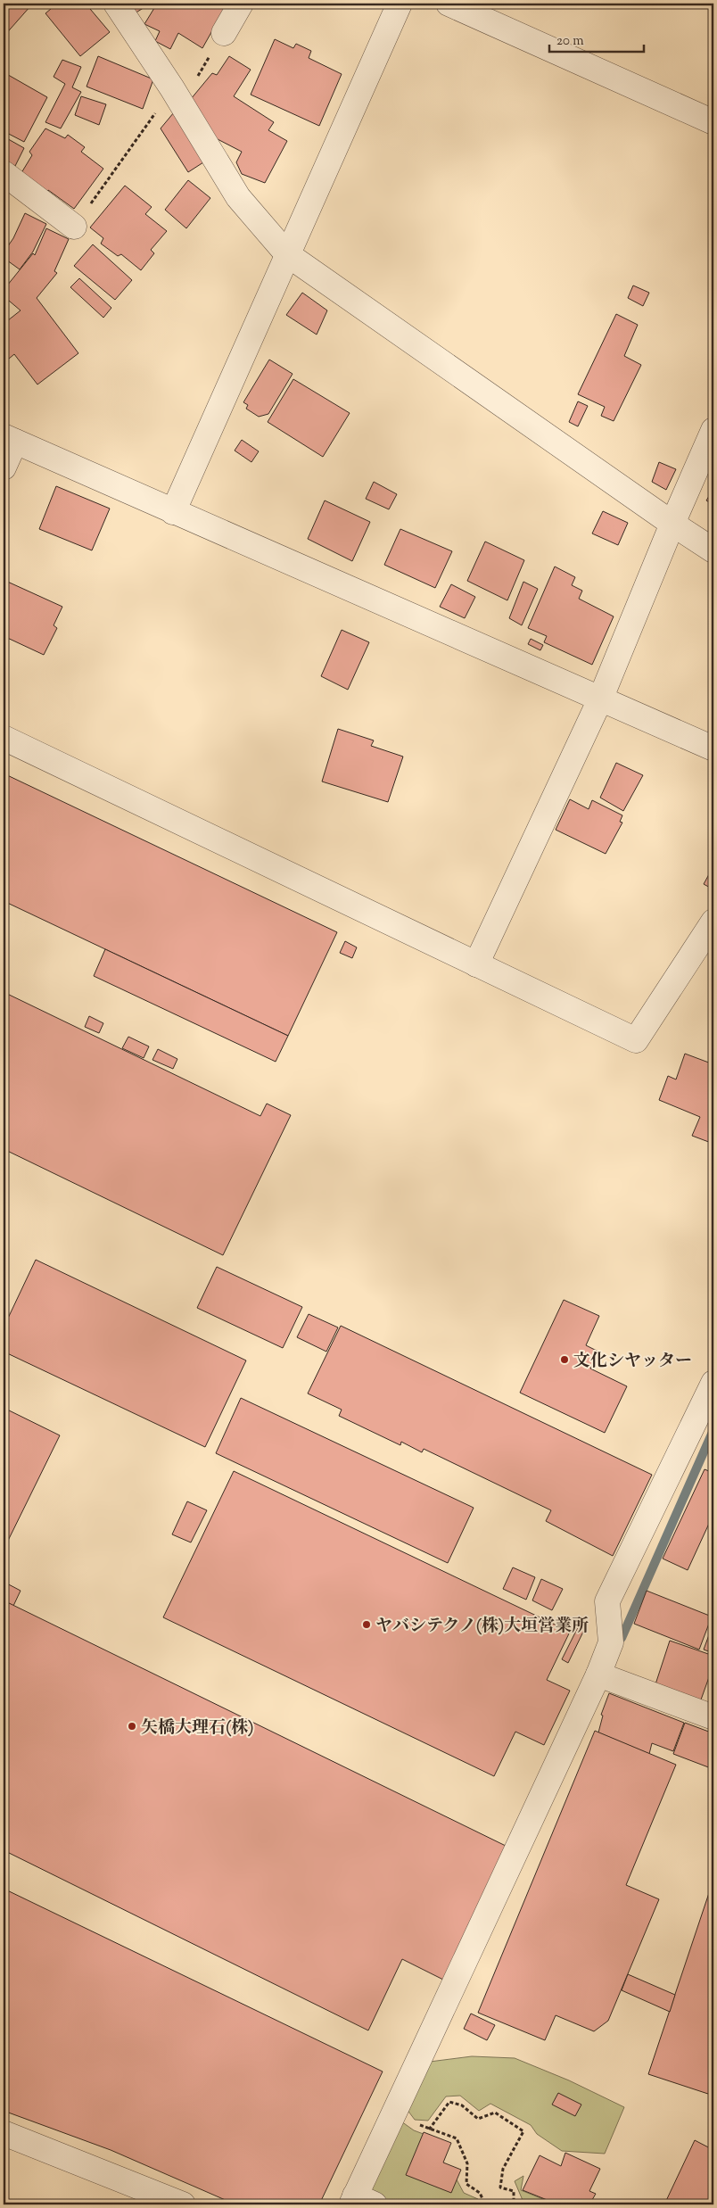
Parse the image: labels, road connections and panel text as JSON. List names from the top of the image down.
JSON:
{
  "places": ["文化シヤッター", "ヤバシテクノ(株)大垣営業所", "矢橋大理石(株)"],
  "scale_bar": "20 m"
}
